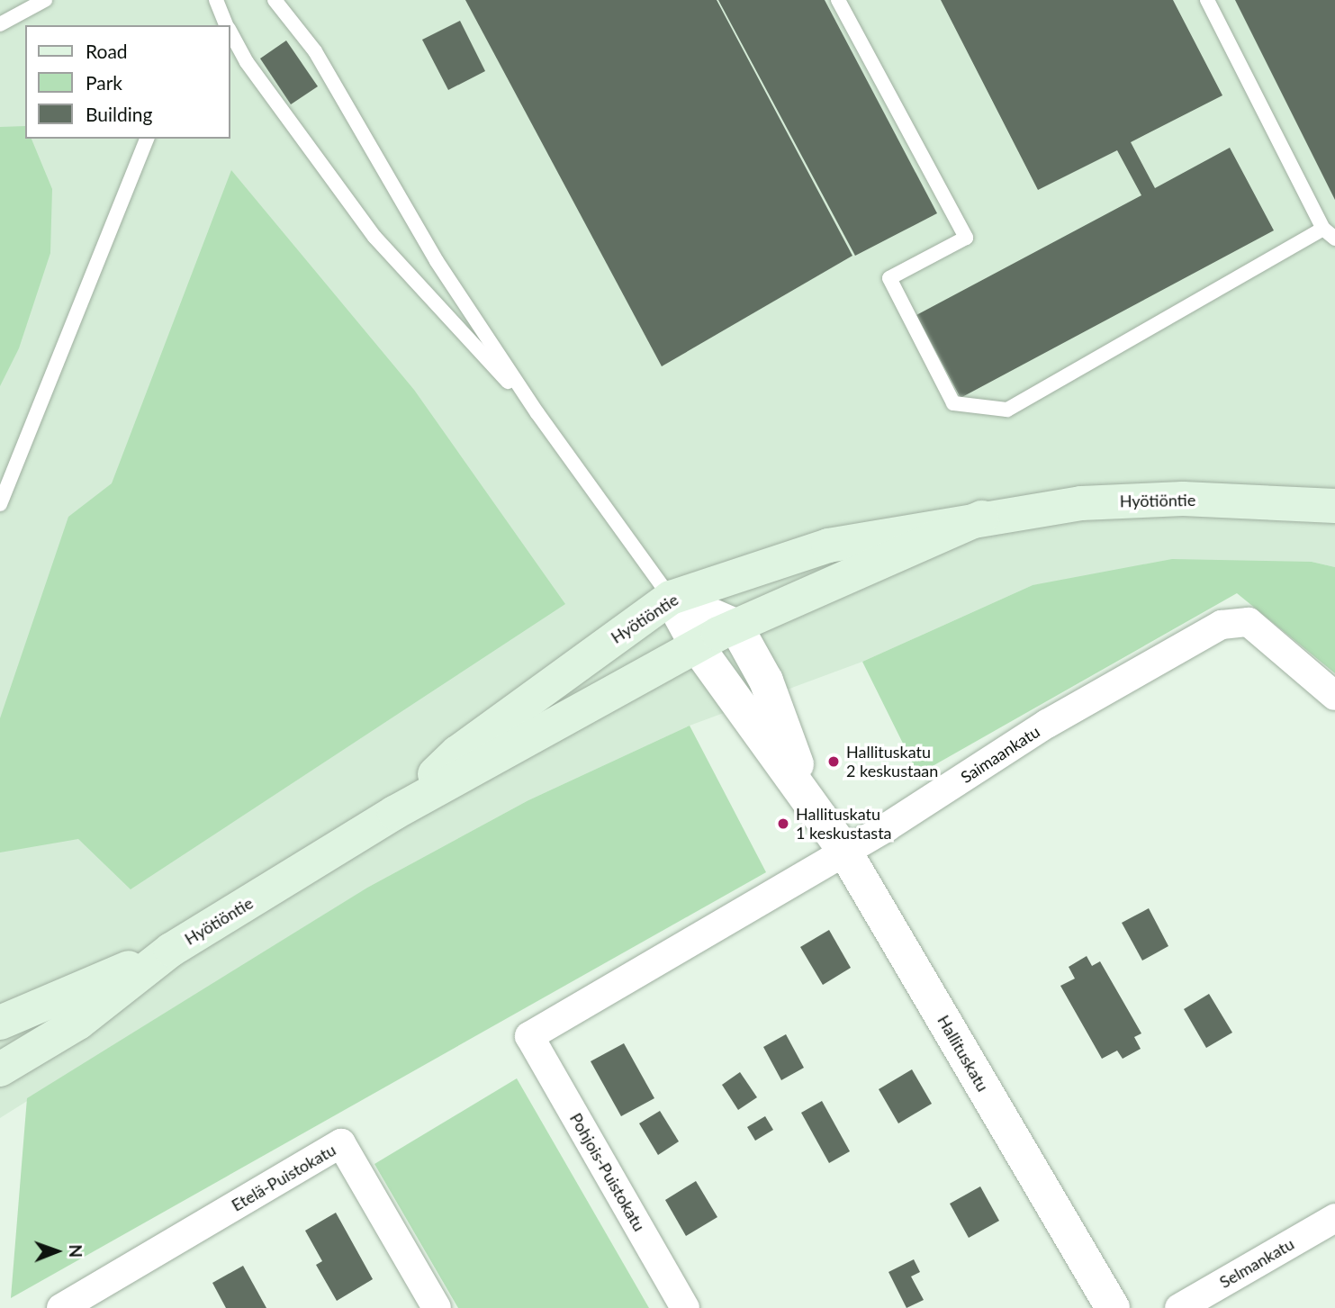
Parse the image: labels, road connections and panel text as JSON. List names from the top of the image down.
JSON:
{
  "streets": {
    "main road": ["Hyötiöntie"],
    "street": [
      "Saimaankatu",
      "Hallituskatu",
      "Pohjois-Puistokatu",
      "Etelä-Puistokatu",
      "Selmankatu"
    ]
  },
  "crossings": [
    ["Hyötiöntie", "Hallituskatu"],
    ["Saimaankatu", "Hallituskatu"],
    ["Saimaankatu", "Pohjois-Puistokatu"]
  ],
  "places": ["Hallituskatu 2 keskustaan", "Hallituskatu 1 keskustasta"],
  "legend": ["Road", "Park", "Building"],
  "north": "right"
}
